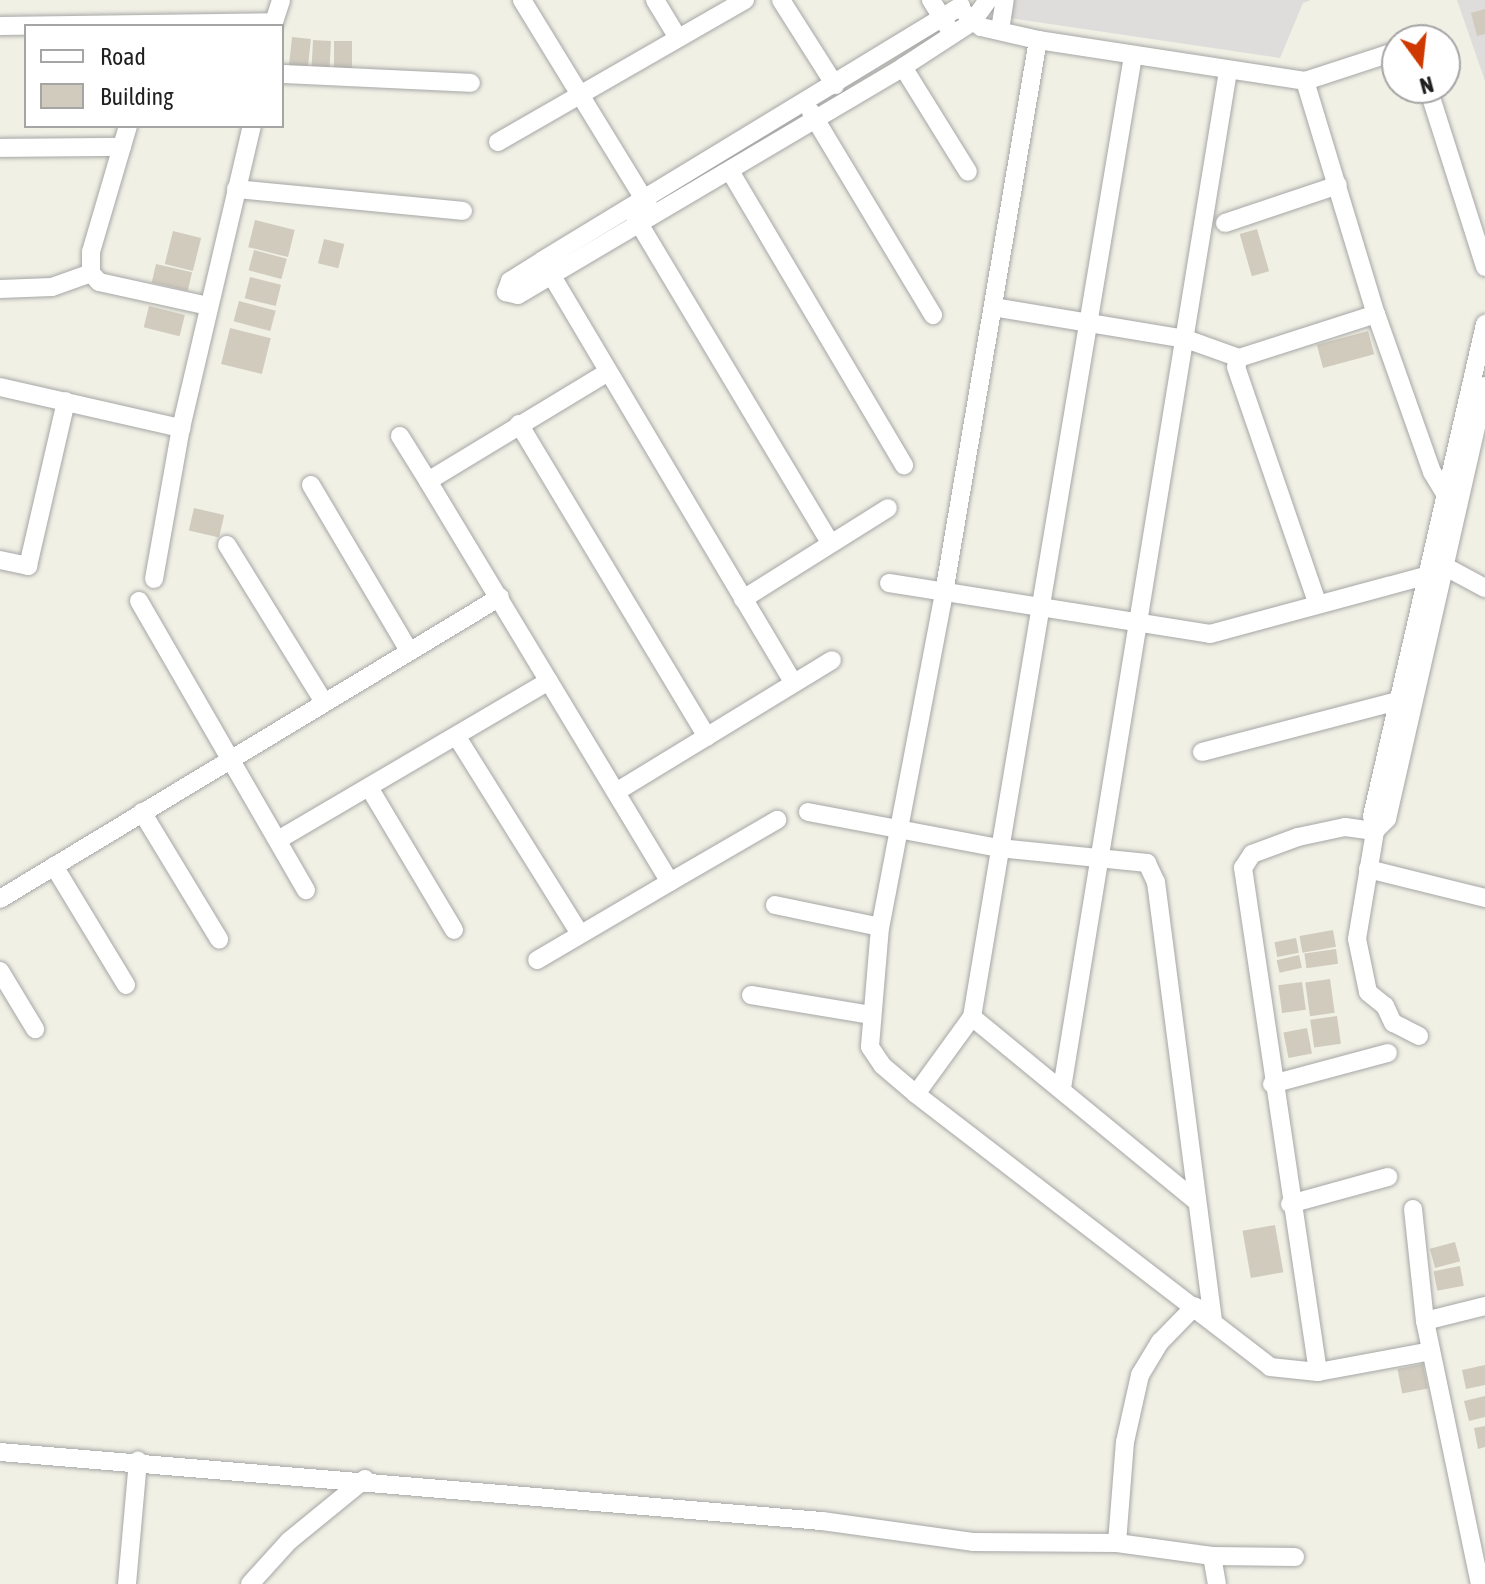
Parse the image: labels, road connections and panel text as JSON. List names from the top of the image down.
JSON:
{
  "legend": ["Road", "Building"],
  "north": "bottom"
}
